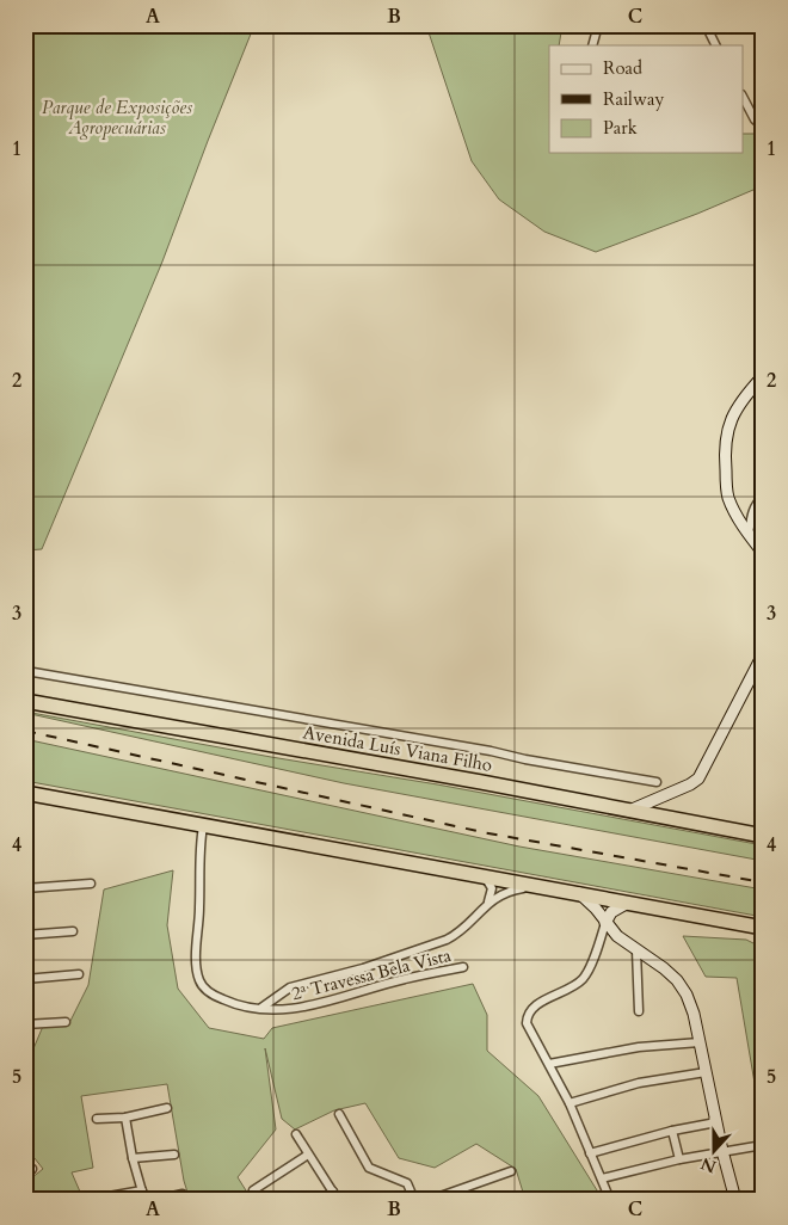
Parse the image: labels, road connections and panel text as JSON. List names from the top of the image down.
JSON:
{
  "streets": {
    "highway": ["Avenida Luís Viana Filho"],
    "street": ["2ª Travessa Bela Vista"]
  },
  "parks": ["Parque de Exposições Agropecuárias"],
  "legend": ["Road", "Railway", "Park"],
  "north": "bottom",
  "grid": {
    "columns": ["A", "B", "C"],
    "rows": [
      "1",
      "2",
      "3",
      "4",
      "5"
    ]
  }
}
